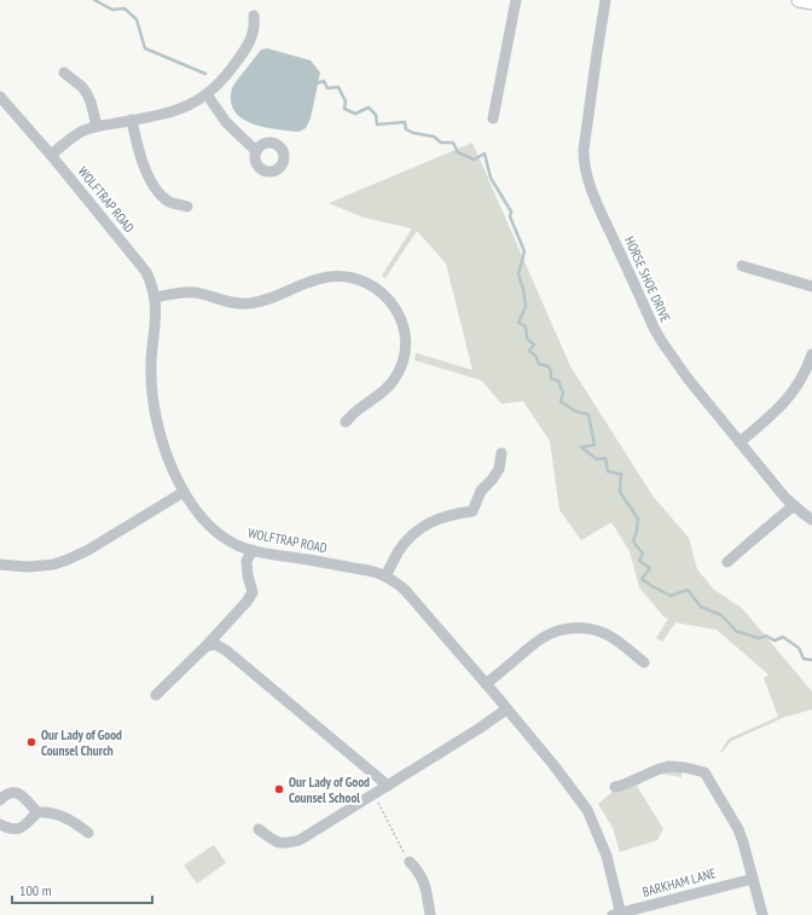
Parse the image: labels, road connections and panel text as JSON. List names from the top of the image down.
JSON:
{
  "streets": {
    "street": ["WOLFTRAP ROAD", "HORSE SHOE DRIVE", "BARKHAM LANE"]
  },
  "crossings": [
    ["WOLFTRAP ROAD", "BARKHAM LANE"]
  ],
  "places": ["Our Lady of Good Counsel Church", "Our Lady of Good Counsel School"],
  "scale_bar": "100 m"
}
